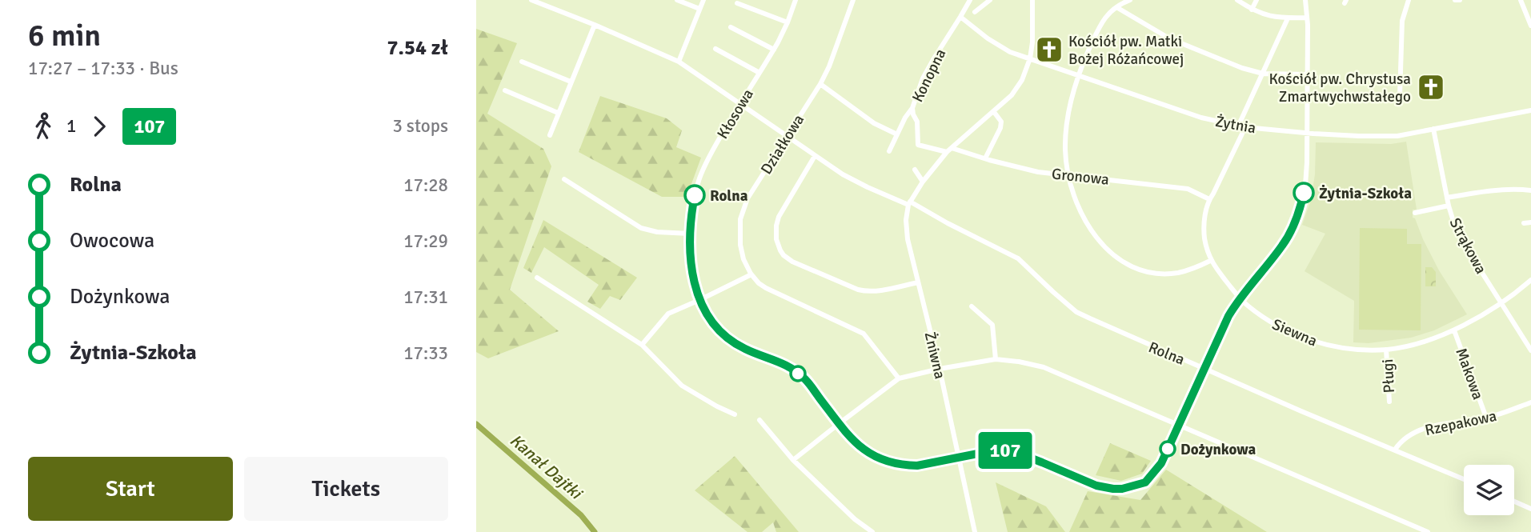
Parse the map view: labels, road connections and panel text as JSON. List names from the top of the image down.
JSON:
{
  "streets": {
    "street": [
      "Konopna",
      "Kłosowa",
      "Żytnia",
      "Działkowa",
      "Gronowa",
      "Strąkowa",
      "Siewna",
      "Rolna",
      "Żniwna",
      "Makowa",
      "Pługi",
      "Rzepakowa"
    ]
  },
  "crossings": [
    ["Konopna", "Żytnia"],
    ["Kłosowa", "Żytnia"],
    ["Kłosowa", "Siewna"],
    ["Kłosowa", "Rolna"],
    ["Kłosowa", "Żniwna"],
    ["Żytnia", "Strąkowa"],
    ["Żytnia", "Siewna"],
    ["Żytnia", "Żniwna"],
    ["Działkowa", "Rolna"],
    ["Gronowa", "Siewna"],
    ["Gronowa", "Żniwna"],
    ["Strąkowa", "Siewna"],
    ["Siewna", "Makowa"],
    ["Siewna", "Pługi"],
    ["Rolna", "Żniwna"],
    ["Rolna", "Rzepakowa"],
    ["Makowa", "Rzepakowa"]
  ],
  "water": ["Kanał Dajtki"],
  "places": {
    "church": ["Kościół pw. Matki Bożej Różańcowej", "Kościół pw. Chrystusa Zmartwychwstałego"],
    "other": ["Żytnia-Szkoła", "Rolna", "Dożynkowa"]
  },
  "lines": ["bus line 107"],
  "page": {
    "heading": ["6 min", "17:27 – 17:33 · Bus", "7.54 zł"],
    "on_map": "107",
    "legs": ["1", "107", "3 stops"],
    "list": [
      {
        "name": "Rolna",
        "value": "17:28"
      },
      {
        "name": "Owocowa",
        "value": "17:29"
      },
      {
        "name": "Dożynkowa",
        "value": "17:31"
      },
      {
        "name": "Żytnia-Szkoła",
        "value": "17:33"
      }
    ],
    "buttons": ["Start", "Tickets"]
  }
}
